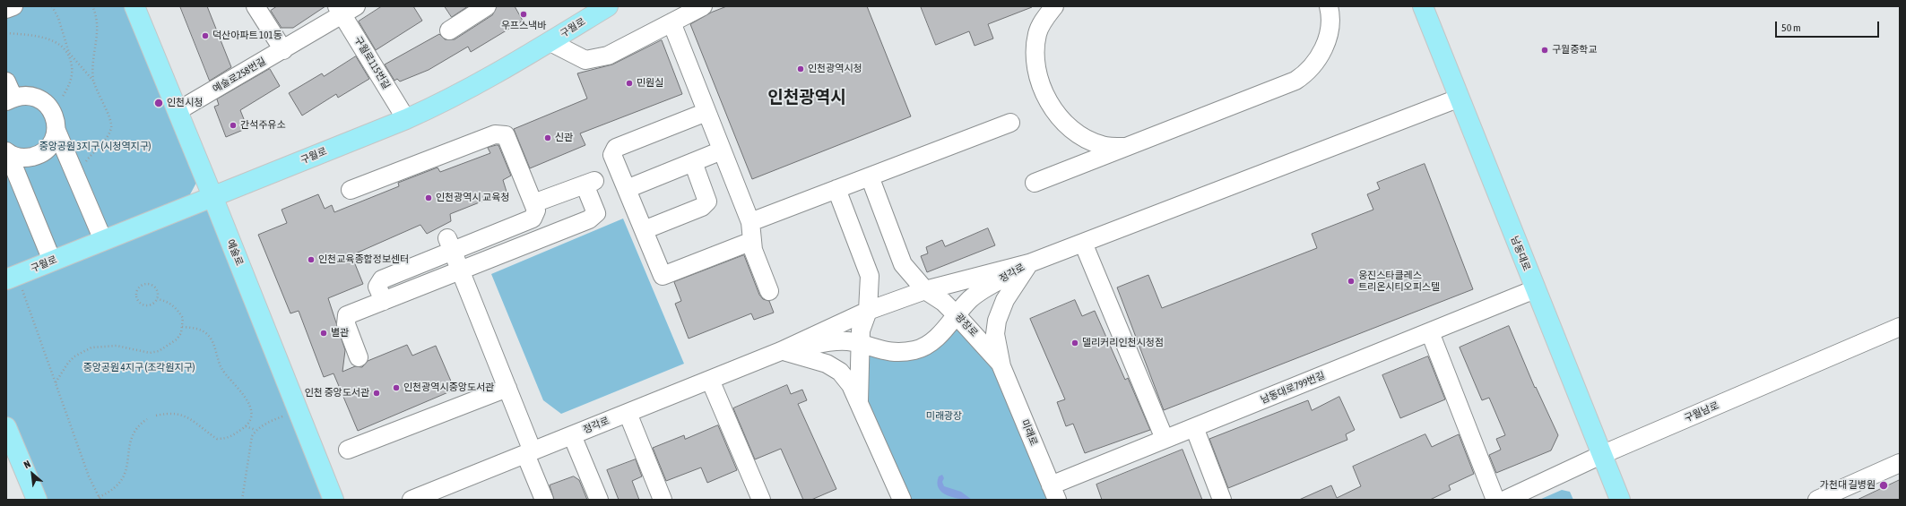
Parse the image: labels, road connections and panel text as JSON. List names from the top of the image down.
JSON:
{
  "streets": {
    "main road": ["구월로", "예술로", "남동대로"],
    "street": [
      "구월로115번길",
      "예술로258번길",
      "정각로",
      "광장로",
      "남동대로799번길",
      "구월남로",
      "미래로"
    ]
  },
  "crossings": [
    ["구월로", "구월로115번길"],
    ["구월로", "예술로"],
    ["구월로115번길", "예술로258번길"],
    ["예술로258번길", "예술로"],
    ["남동대로", "남동대로799번길"],
    ["남동대로", "구월남로"],
    ["정각로", "광장로"],
    ["광장로", "미래로"],
    ["남동대로799번길", "미래로"]
  ],
  "districts": ["인천광역시"],
  "parks": ["중앙공원 3지구 (시청역지구)", "중앙공원 4지구 (조각원지구)", "미래광장"],
  "places": [
    "우프스낵바",
    "덕산아파트 101동",
    "구월중학교",
    "인천광역시청",
    "민원실",
    "인천시청",
    "간석주유소",
    "신관",
    "인천광역시 교육청",
    "인천교육종합정보센터",
    "웅진스타클레스 트리온시티오피스텔",
    "별관",
    "델리커리인천시청점",
    "인천광역시중앙도서관",
    "인천 중앙도서관",
    "가천대 길병원"
  ],
  "scale_bar": "50 m",
  "north": "top left"
}
